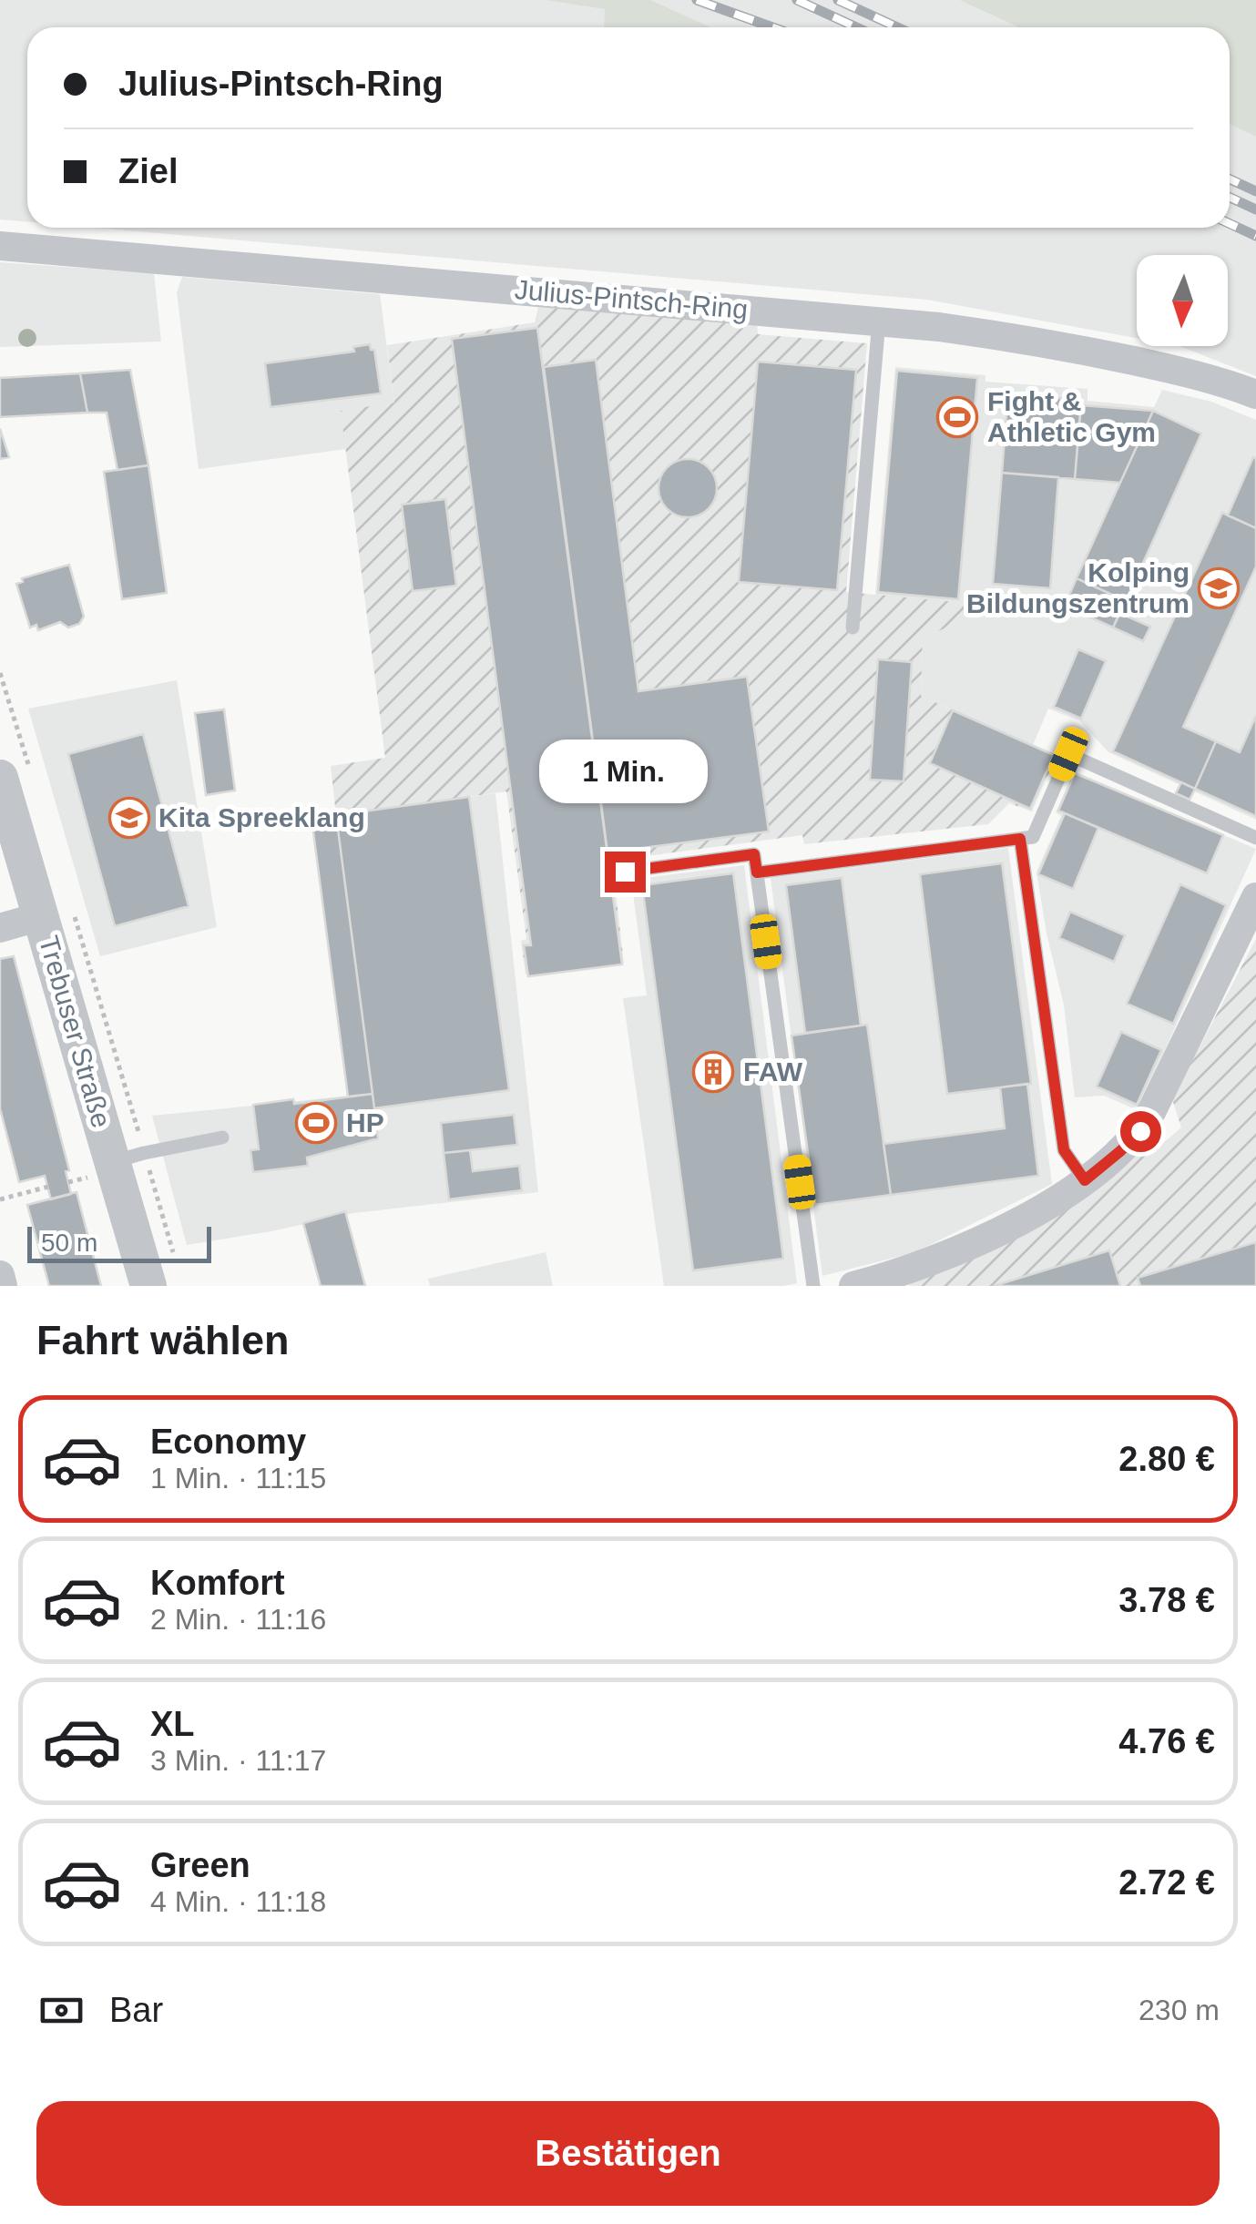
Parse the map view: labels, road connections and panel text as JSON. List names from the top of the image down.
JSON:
{
  "streets": {
    "street": ["Julius-Pintsch-Ring", "Trebuser Straße"]
  },
  "places": {
    "sports": ["Fight & Athletic Gym", "HP"],
    "school or university": ["Kolping Bildungszentrum", "Kita Spreeklang"],
    "building": ["FAW"]
  },
  "scale_bar": "50 m",
  "north": "bottom",
  "page": {
    "banner": ["Julius-Pintsch-Ring", "Ziel"],
    "bubble": "1 Min.",
    "scale": "50 m",
    "heading": "Fahrt wählen",
    "list": [
      {
        "name": "Economy",
        "note": "1 Min. · 11:15",
        "value": "2.80 €"
      },
      {
        "name": "Komfort",
        "note": "2 Min. · 11:16",
        "value": "3.78 €"
      },
      {
        "name": "XL",
        "note": "3 Min. · 11:17",
        "value": "4.76 €"
      },
      {
        "name": "Green",
        "note": "4 Min. · 11:18",
        "value": "2.72 €"
      }
    ],
    "pay": ["Bar", "230 m"],
    "buttons": "Bestätigen"
  }
}
